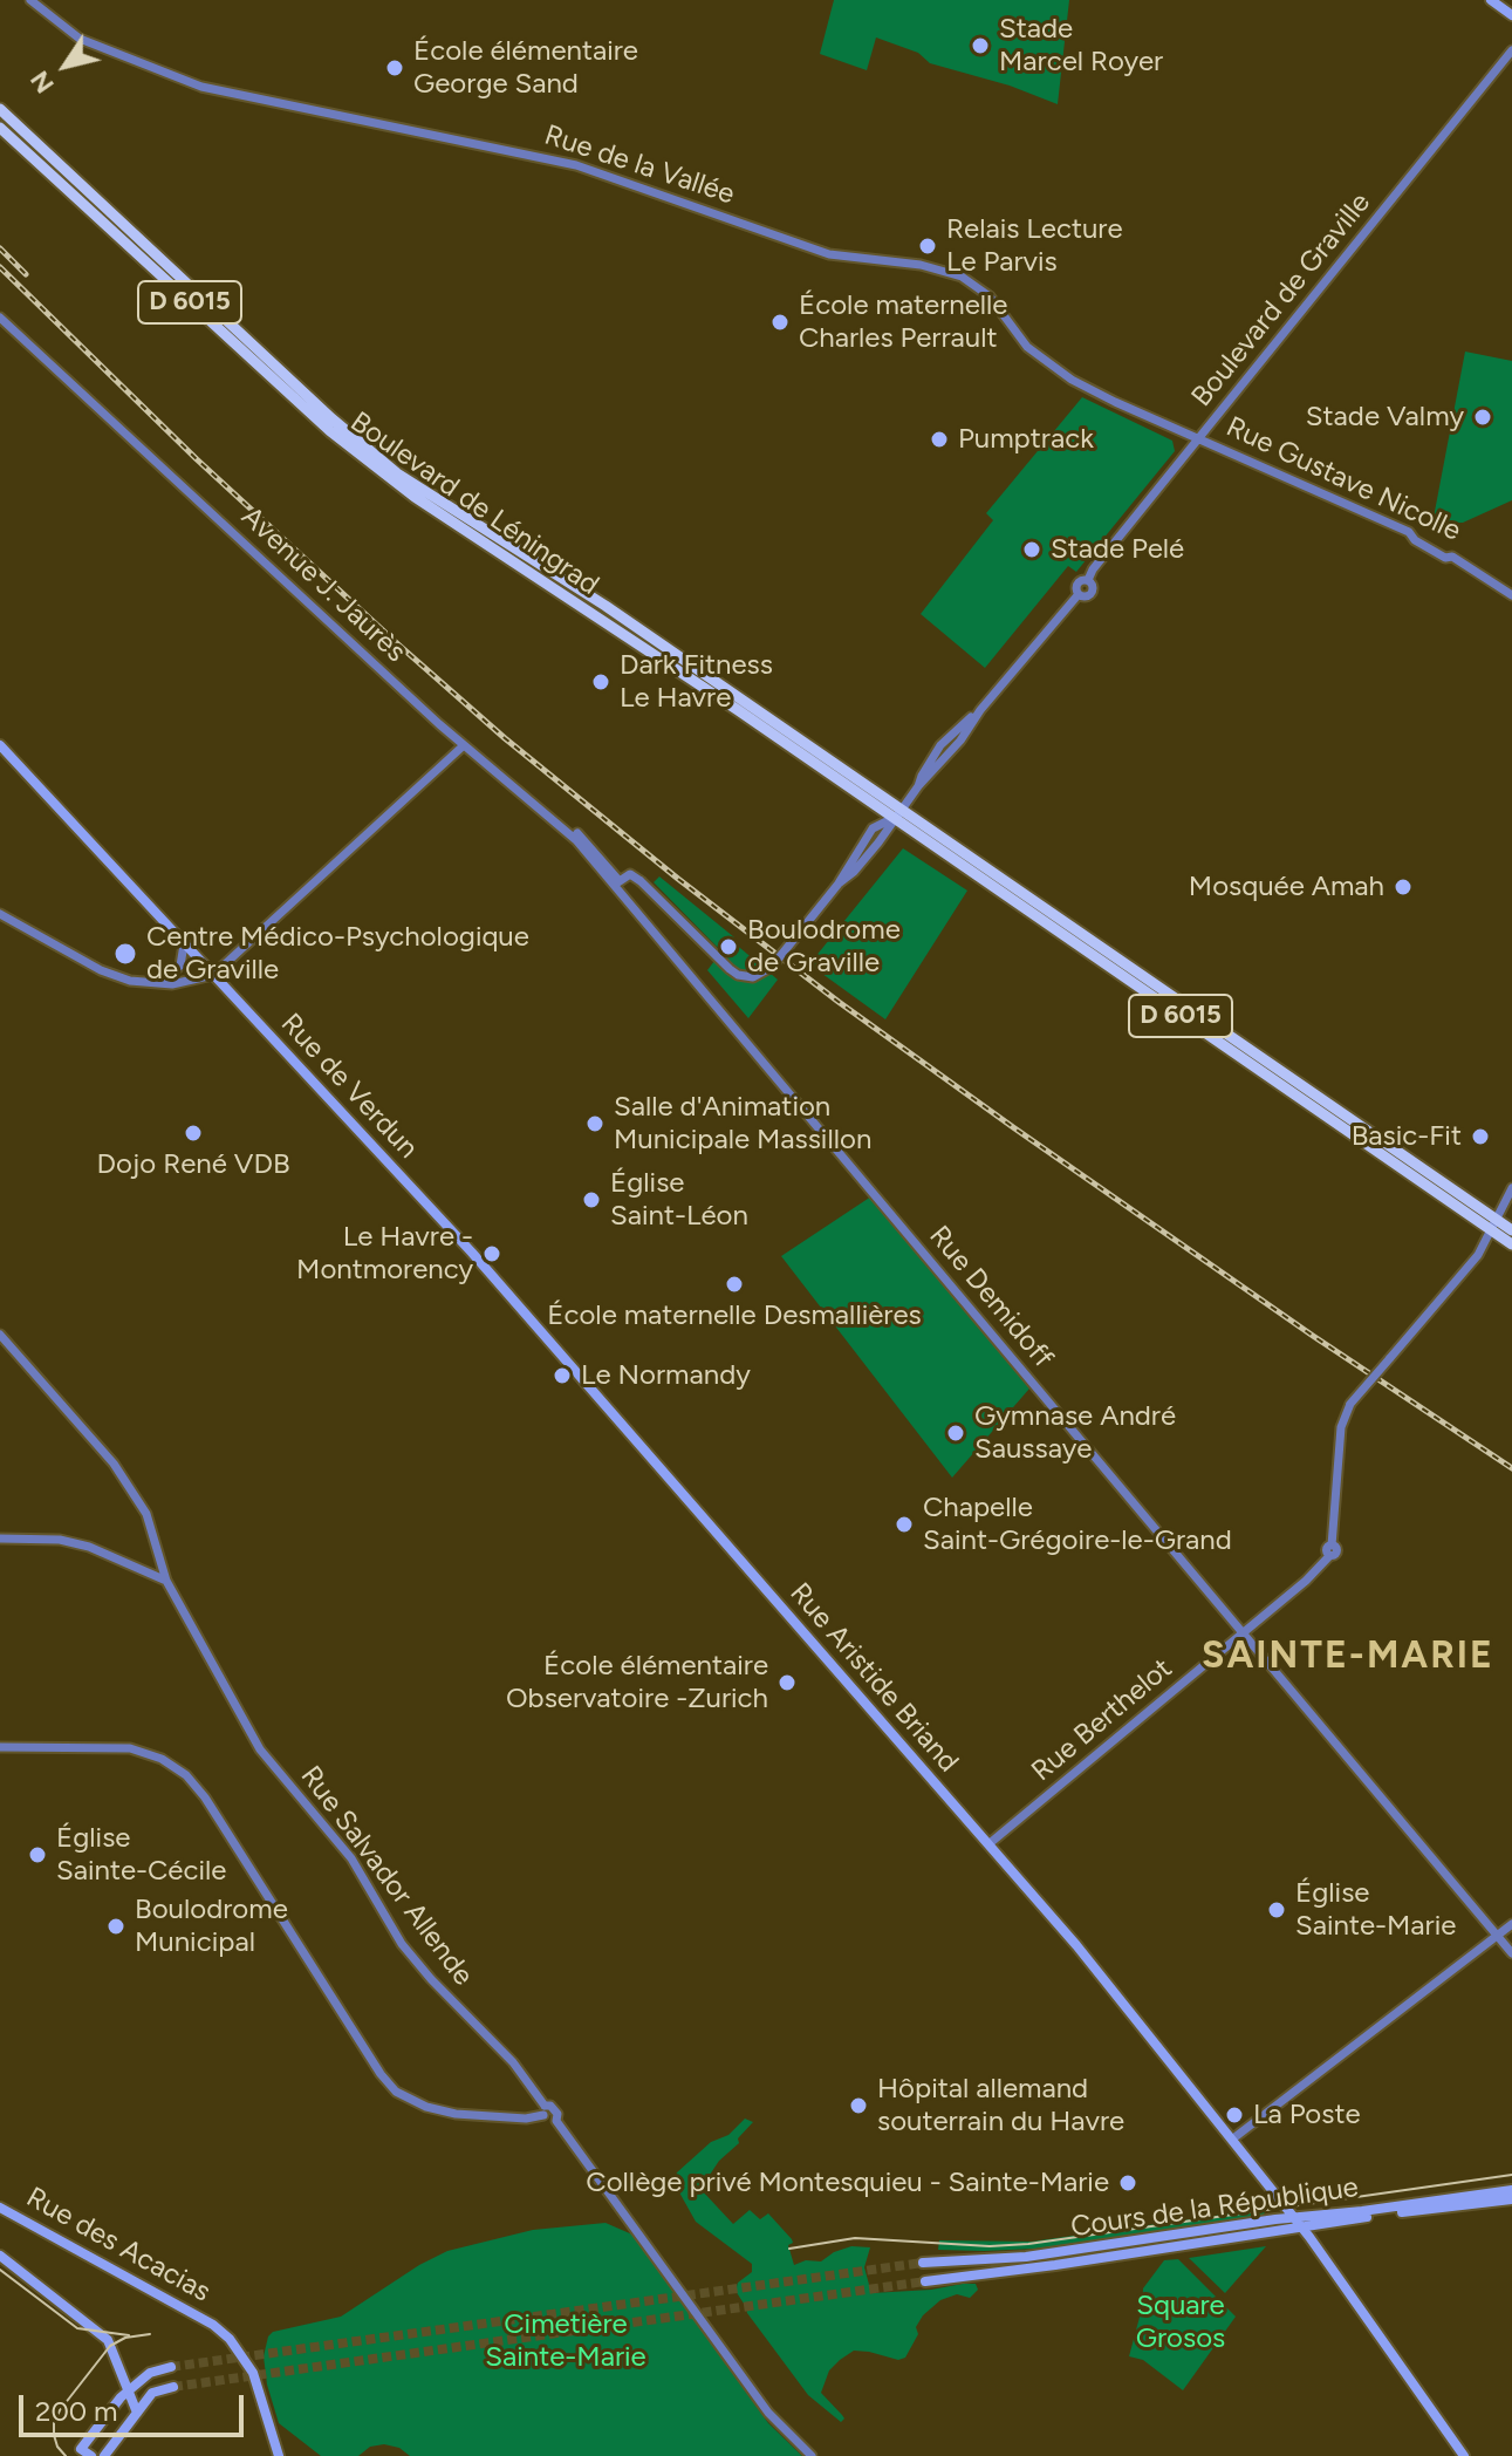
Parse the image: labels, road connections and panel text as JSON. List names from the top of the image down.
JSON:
{
  "streets": {
    "main road": [
      "D 6015",
      "Boulevard de Léningrad",
      "Rue de Verdun",
      "Rue Aristide Briand",
      "Cours de la République",
      "Rue des Acacias"
    ],
    "street": [
      "Rue de la Vallée",
      "Boulevard de Graville",
      "Rue Gustave Nicolle",
      "Avenue J. Jaurès",
      "Rue Demidoff",
      "Rue Berthelot",
      "Rue Salvador Allende"
    ]
  },
  "crossings": [
    ["Rue de la Vallée", "Boulevard de Graville"],
    ["Rue de la Vallée", "Rue Gustave Nicolle"],
    ["Boulevard de Graville", "D 6015"],
    ["Boulevard de Graville", "Rue Gustave Nicolle"],
    ["Boulevard de Graville", "Boulevard de Léningrad"],
    ["D 6015", "Boulevard de Léningrad"],
    ["D 6015", "Rue Berthelot"],
    ["Boulevard de Léningrad", "Rue Berthelot"],
    ["Avenue J. Jaurès", "Rue Demidoff"],
    ["Rue de Verdun", "Rue Aristide Briand"],
    ["Rue Demidoff", "Rue Berthelot"],
    ["Rue Aristide Briand", "Rue Berthelot"],
    ["Rue Aristide Briand", "Cours de la République"]
  ],
  "districts": ["SAINTE-MARIE"],
  "parks": ["Square Grosos", "Cimetière Sainte-Marie"],
  "places": [
    "Stade Marcel Royer",
    "École élémentaire George Sand",
    "Relais Lecture Le Parvis",
    "École maternelle Charles Perrault",
    "Stade Valmy",
    "Pumptrack",
    "Stade Pelé",
    "Dark Fitness Le Havre",
    "Mosquée Amah",
    "Boulodrome de Graville",
    "Centre Médico-Psychologique de Graville",
    "Salle d'Animation Municipale Massillon",
    "Dojo René VDB",
    "Basic-Fit",
    "Église Saint-Léon",
    "Le Havre - Montmorency",
    "École maternelle Desmallières",
    "Le Normandy",
    "Gymnase André Saussaye",
    "Chapelle Saint-Grégoire-le-Grand",
    "École élémentaire Observatoire -Zurich",
    "Église Sainte-Cécile",
    "Église Sainte-Marie",
    "Boulodrome Municipal",
    "Hôpital allemand souterrain du Havre",
    "La Poste",
    "Collège privé Montesquieu - Sainte-Marie"
  ],
  "scale_bar": "200 m",
  "north": "bottom left"
}
